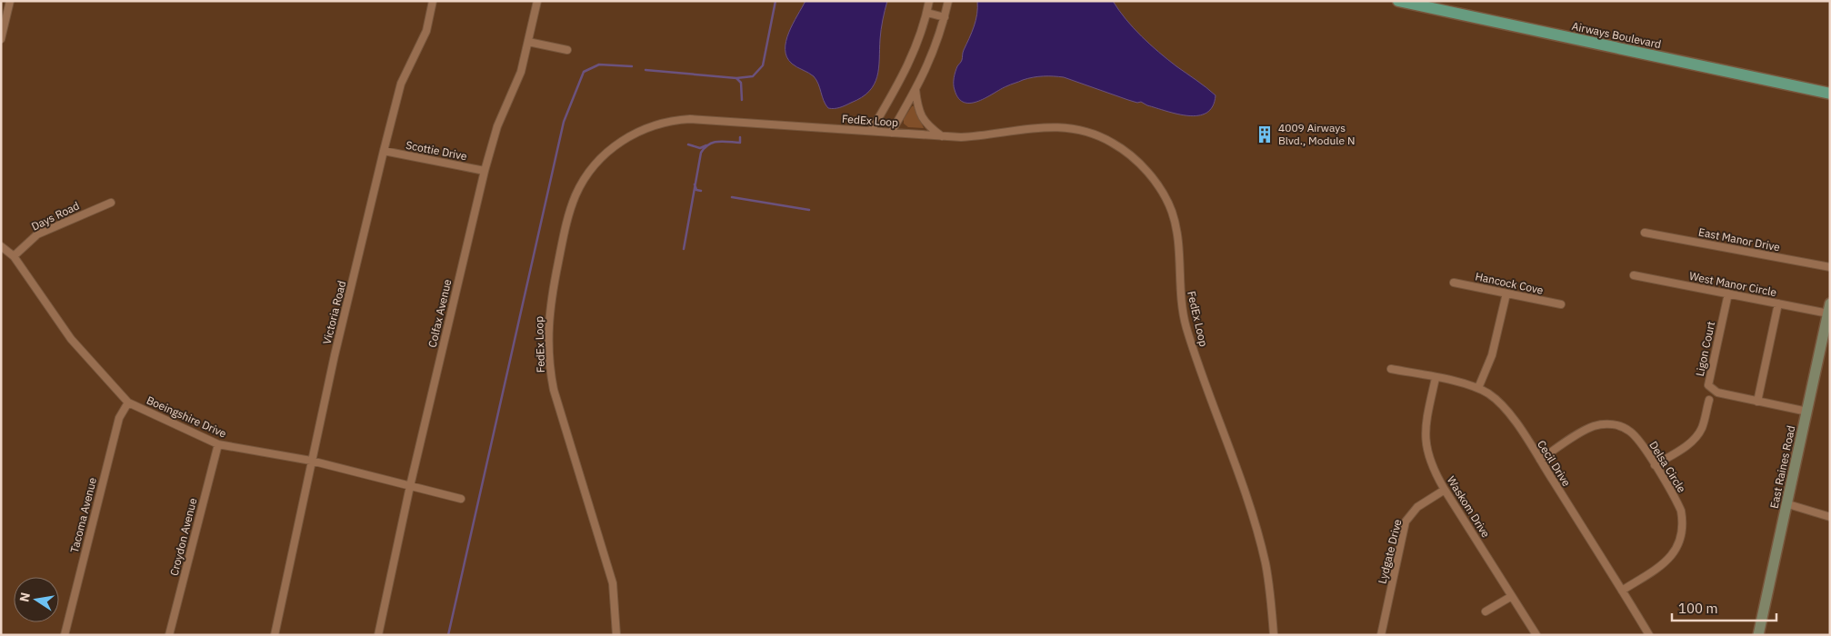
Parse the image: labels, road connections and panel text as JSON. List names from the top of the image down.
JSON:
{
  "streets": {
    "main road": ["Airways Boulevard", "East Raines Road"],
    "street": [
      "FedEx Loop",
      "Scottie Drive",
      "Days Road",
      "East Manor Drive",
      "Hancock Cove",
      "West Manor Circle",
      "Victoria Road",
      "Colfax Avenue",
      "Ligon Court",
      "Boeingshire Drive",
      "Cecil Drive",
      "Delsa Circle",
      "Waskom Drive",
      "Tacoma Avenue",
      "Croydon Avenue",
      "Lydgate Drive"
    ]
  },
  "crossings": [
    ["Scottie Drive", "Victoria Road"],
    ["Scottie Drive", "Colfax Avenue"],
    ["Days Road", "Boeingshire Drive"],
    ["West Manor Circle", "Ligon Court"],
    ["West Manor Circle", "East Raines Road"],
    ["Victoria Road", "Boeingshire Drive"],
    ["Colfax Avenue", "Boeingshire Drive"],
    ["Ligon Court", "East Raines Road"],
    ["Boeingshire Drive", "Tacoma Avenue"],
    ["Boeingshire Drive", "Croydon Avenue"],
    ["Cecil Drive", "Delsa Circle"],
    ["Cecil Drive", "Waskom Drive"],
    ["Waskom Drive", "Lydgate Drive"]
  ],
  "places": {
    "building": ["4009 Airways Blvd., Module N"]
  },
  "scale_bar": "100 m",
  "north": "left"
}
